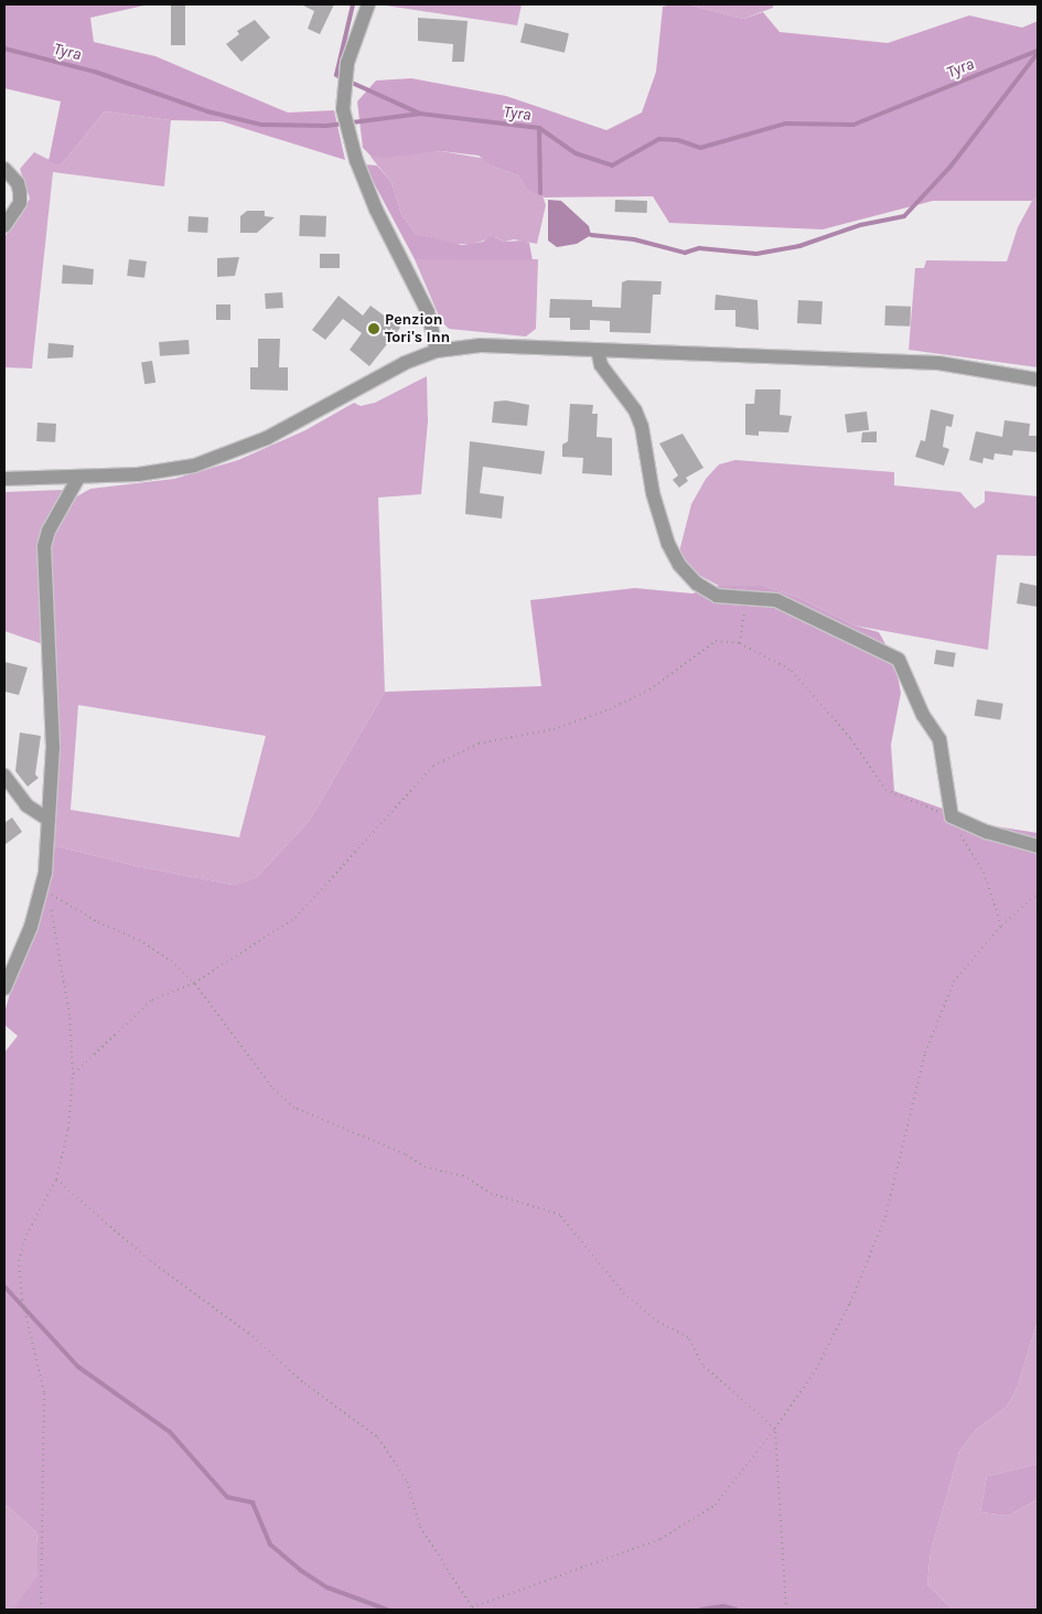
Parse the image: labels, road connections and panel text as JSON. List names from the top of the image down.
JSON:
{
  "water": ["Tyra"],
  "places": ["Penzion Tori's Inn"]
}
